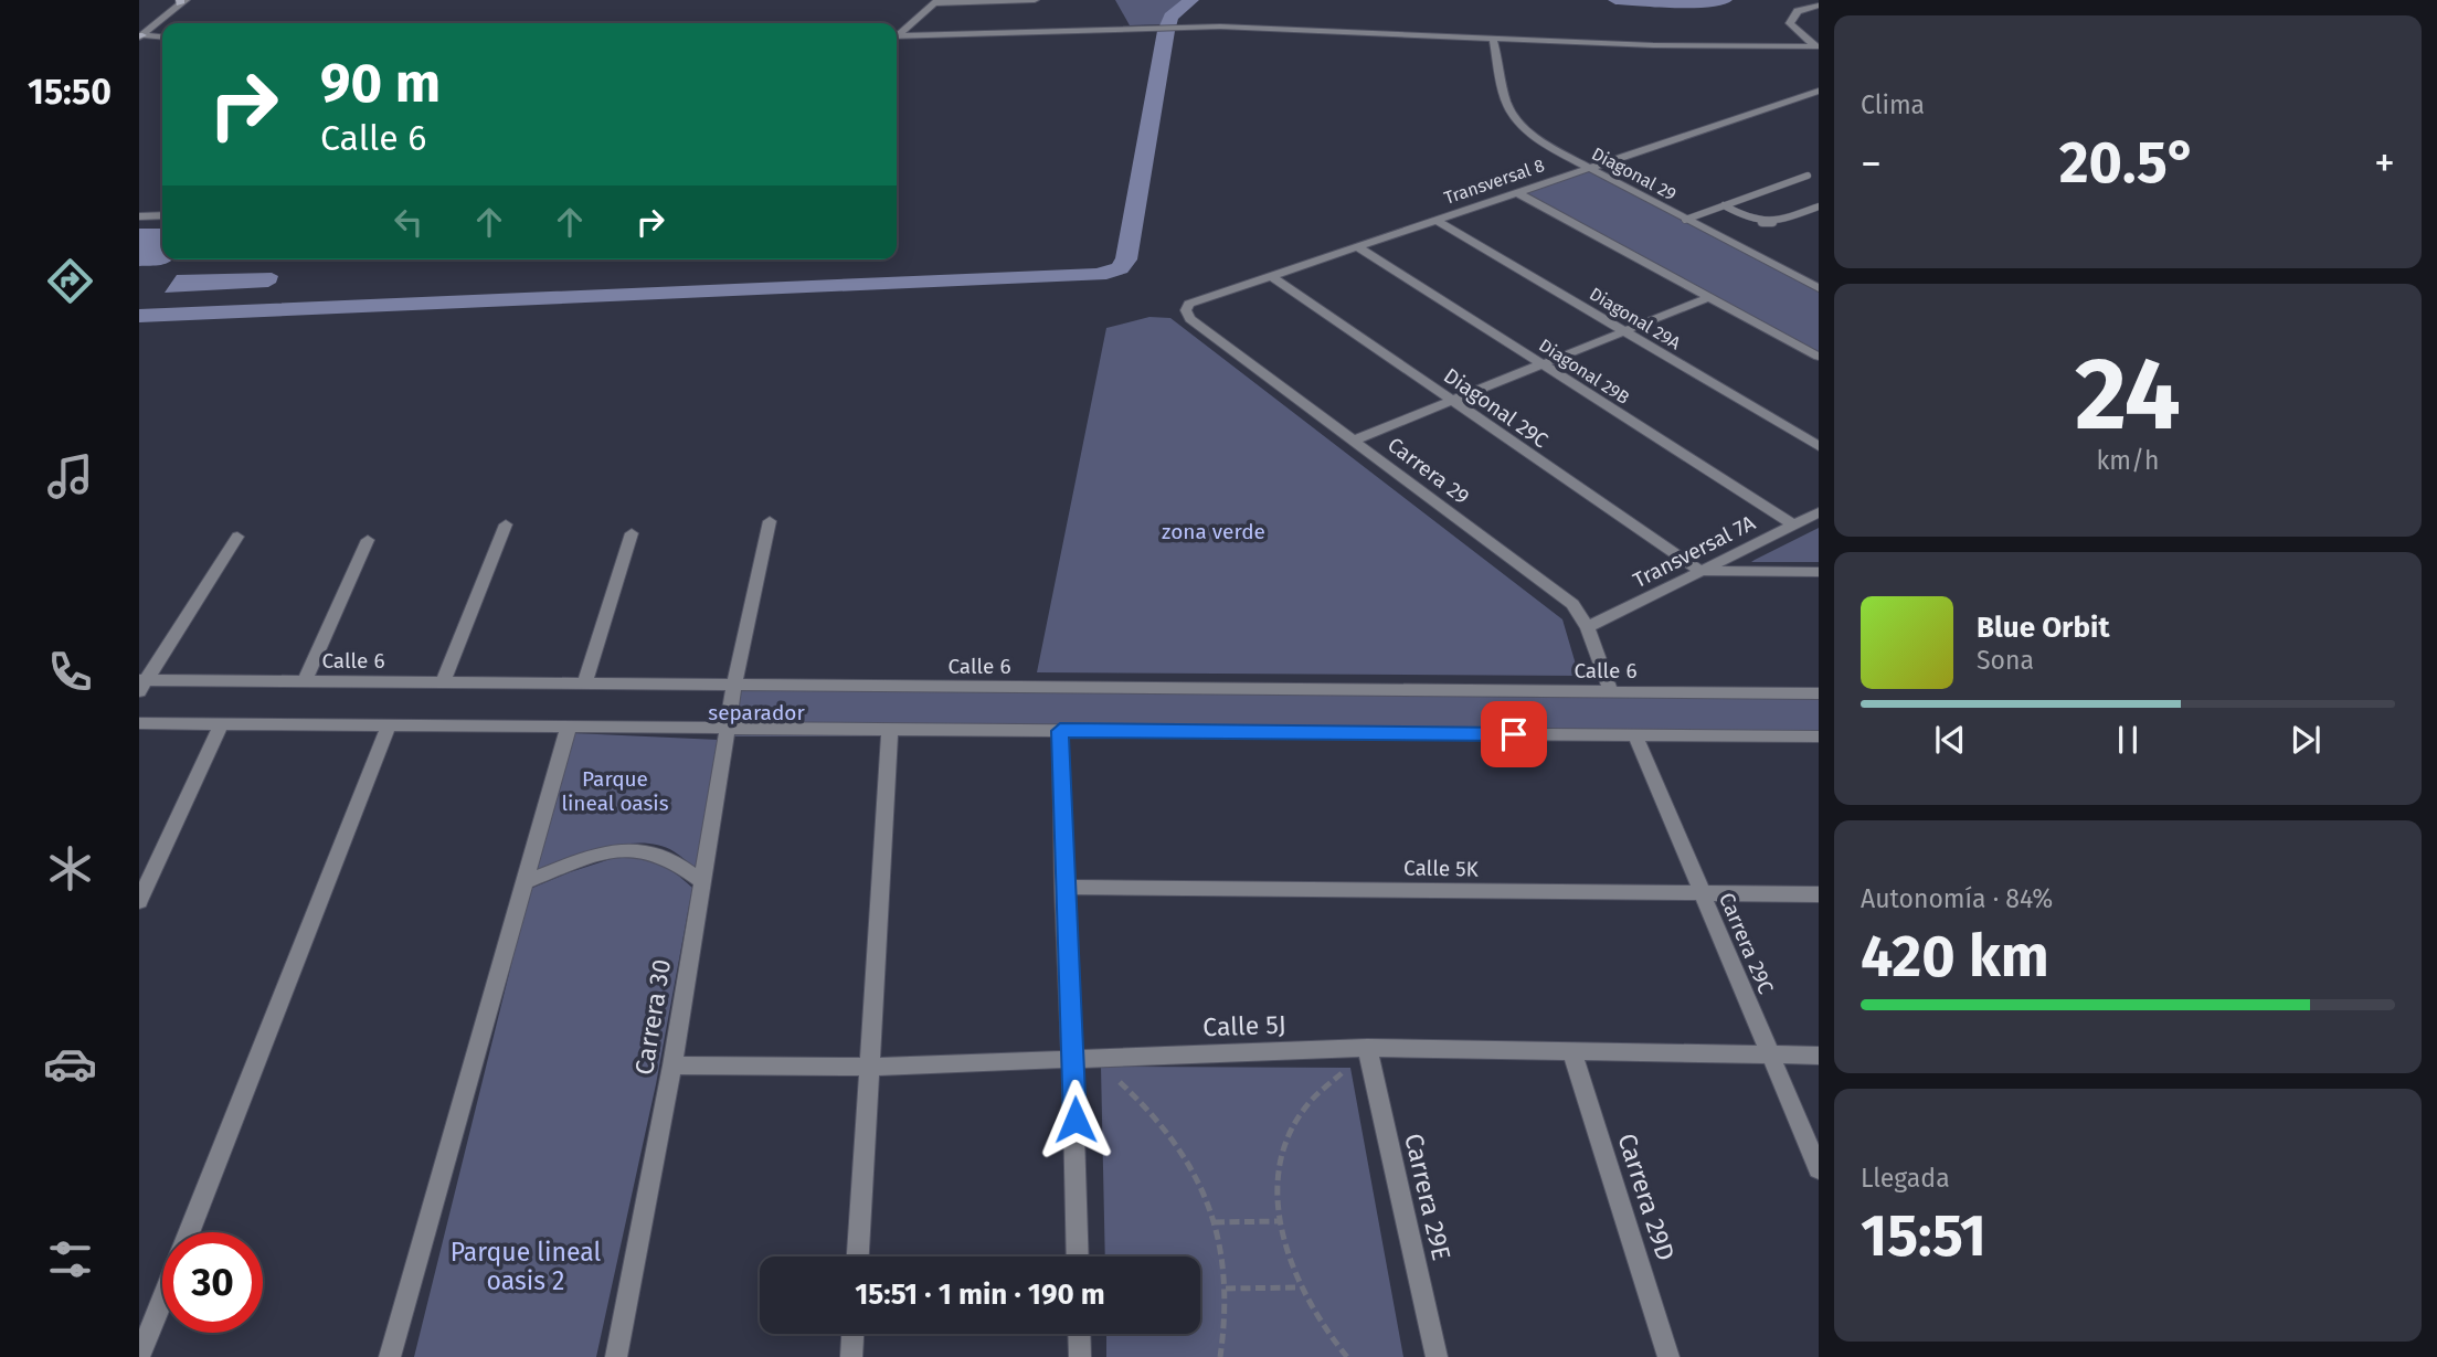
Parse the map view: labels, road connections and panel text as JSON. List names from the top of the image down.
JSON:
{
  "streets": {
    "street": [
      "Diagonal 29",
      "Transversal 8",
      "Diagonal 29A",
      "Diagonal 29B",
      "Diagonal 29C",
      "Carrera 29",
      "Transversal 7A",
      "Calle 6",
      "Calle 5K",
      "Carrera 29C",
      "Carrera 30",
      "Calle 5J",
      "Carrera 29E",
      "Carrera 29D"
    ]
  },
  "crossings": [
    ["Diagonal 29", "Transversal 8"],
    ["Transversal 8", "Diagonal 29A"],
    ["Transversal 8", "Diagonal 29B"],
    ["Transversal 8", "Diagonal 29C"],
    ["Transversal 8", "Carrera 29"],
    ["Diagonal 29B", "Transversal 7A"],
    ["Diagonal 29C", "Transversal 7A"],
    ["Carrera 29", "Transversal 7A"],
    ["Carrera 29", "Calle 6"],
    ["Calle 6", "Carrera 30"],
    ["Calle 5K", "Carrera 29C"],
    ["Carrera 29C", "Calle 5J"],
    ["Carrera 30", "Calle 5J"],
    ["Calle 5J", "Carrera 29E"],
    ["Calle 5J", "Carrera 29D"]
  ],
  "parks": [
    "zona verde",
    "separador",
    "Parque lineal oasis",
    "Parque lineal oasis 2"
  ],
  "page": {
    "tabs": "15:50",
    "tile": [
      "Clima",
      ["24", "km/h"],
      ["Autonomía · 84%", "420 km"],
      ["Llegada", "15:51"]
    ],
    "turn": ["90 m", "Calle 6"],
    "heat": ["−", "20.5°", "+"],
    "song": ["Blue Orbit", "Sona"],
    "limit": "30",
    "trip": "15:51 · 1 min · 190 m"
  }
}
